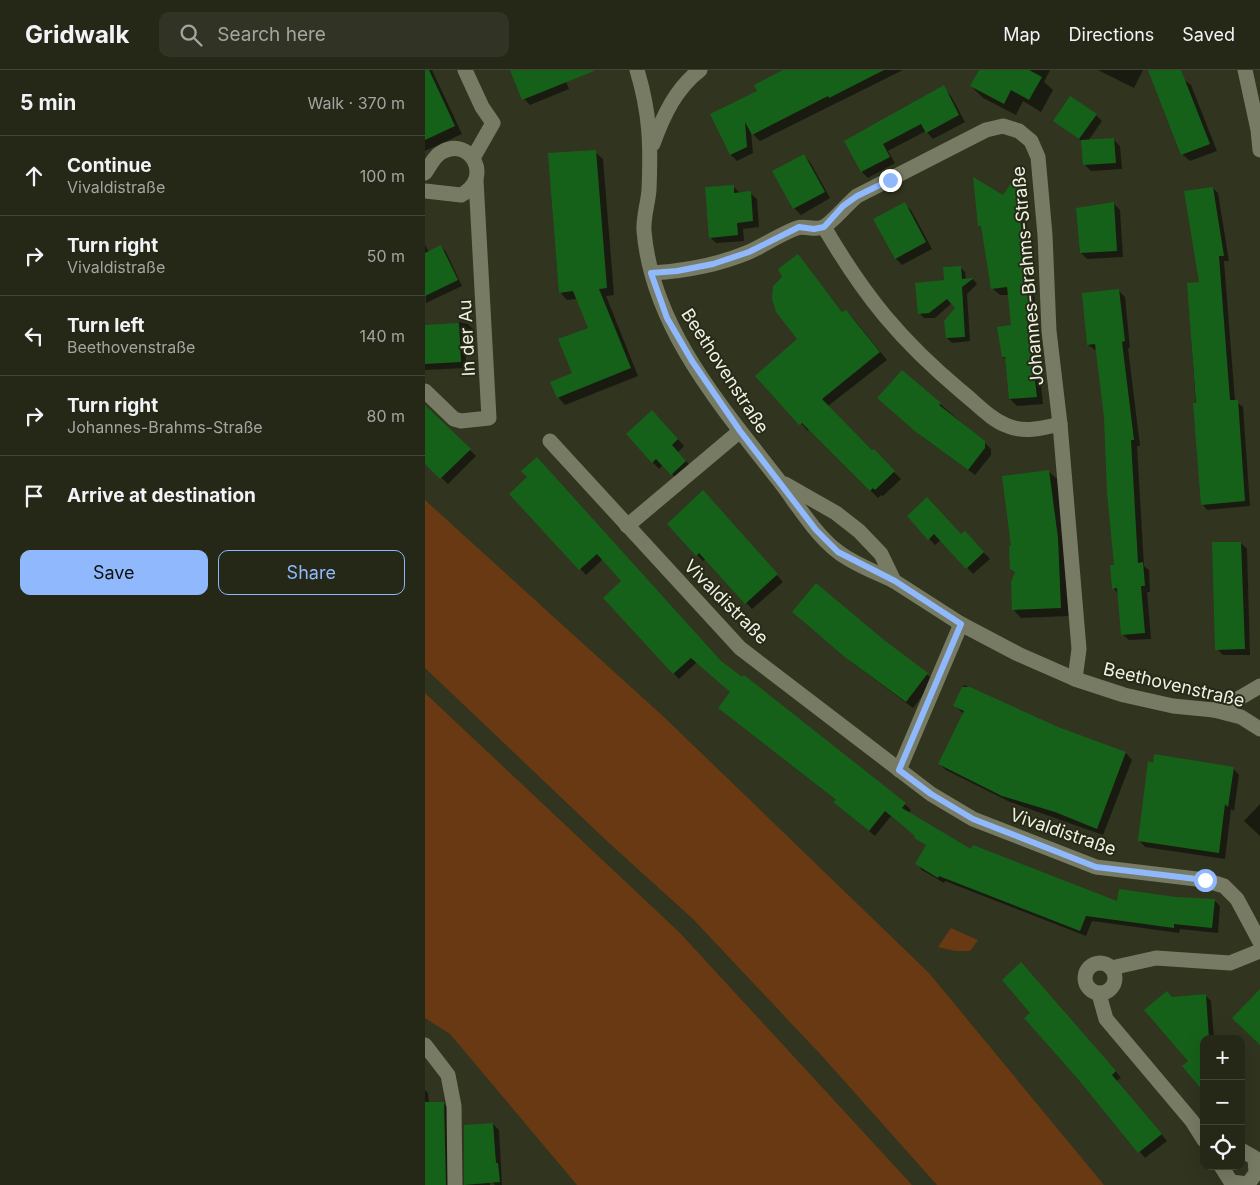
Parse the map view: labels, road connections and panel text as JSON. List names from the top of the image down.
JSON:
{
  "streets": {
    "street": [
      "Johannes-Brahms-Straße",
      "In der Au",
      "Beethovenstraße",
      "Vivaldistraße"
    ]
  },
  "crossings": [
    ["Johannes-Brahms-Straße", "Beethovenstraße"]
  ],
  "page": {
    "header": "Gridwalk",
    "search": "Search here",
    "nav": ["Map", "Directions", "Saved"],
    "heading": ["5 min", "Walk · 370 m"],
    "list": [
      ["Continue", "Vivaldistraße", "100 m"],
      ["Turn right", "Vivaldistraße", "50 m"],
      ["Turn left", "Beethovenstraße", "140 m"],
      ["Turn right", "Johannes-Brahms-Straße", "80 m"],
      "Arrive at destination"
    ],
    "buttons": ["Save", "Share"],
    "map_buttons": ["+", "−"]
  }
}
